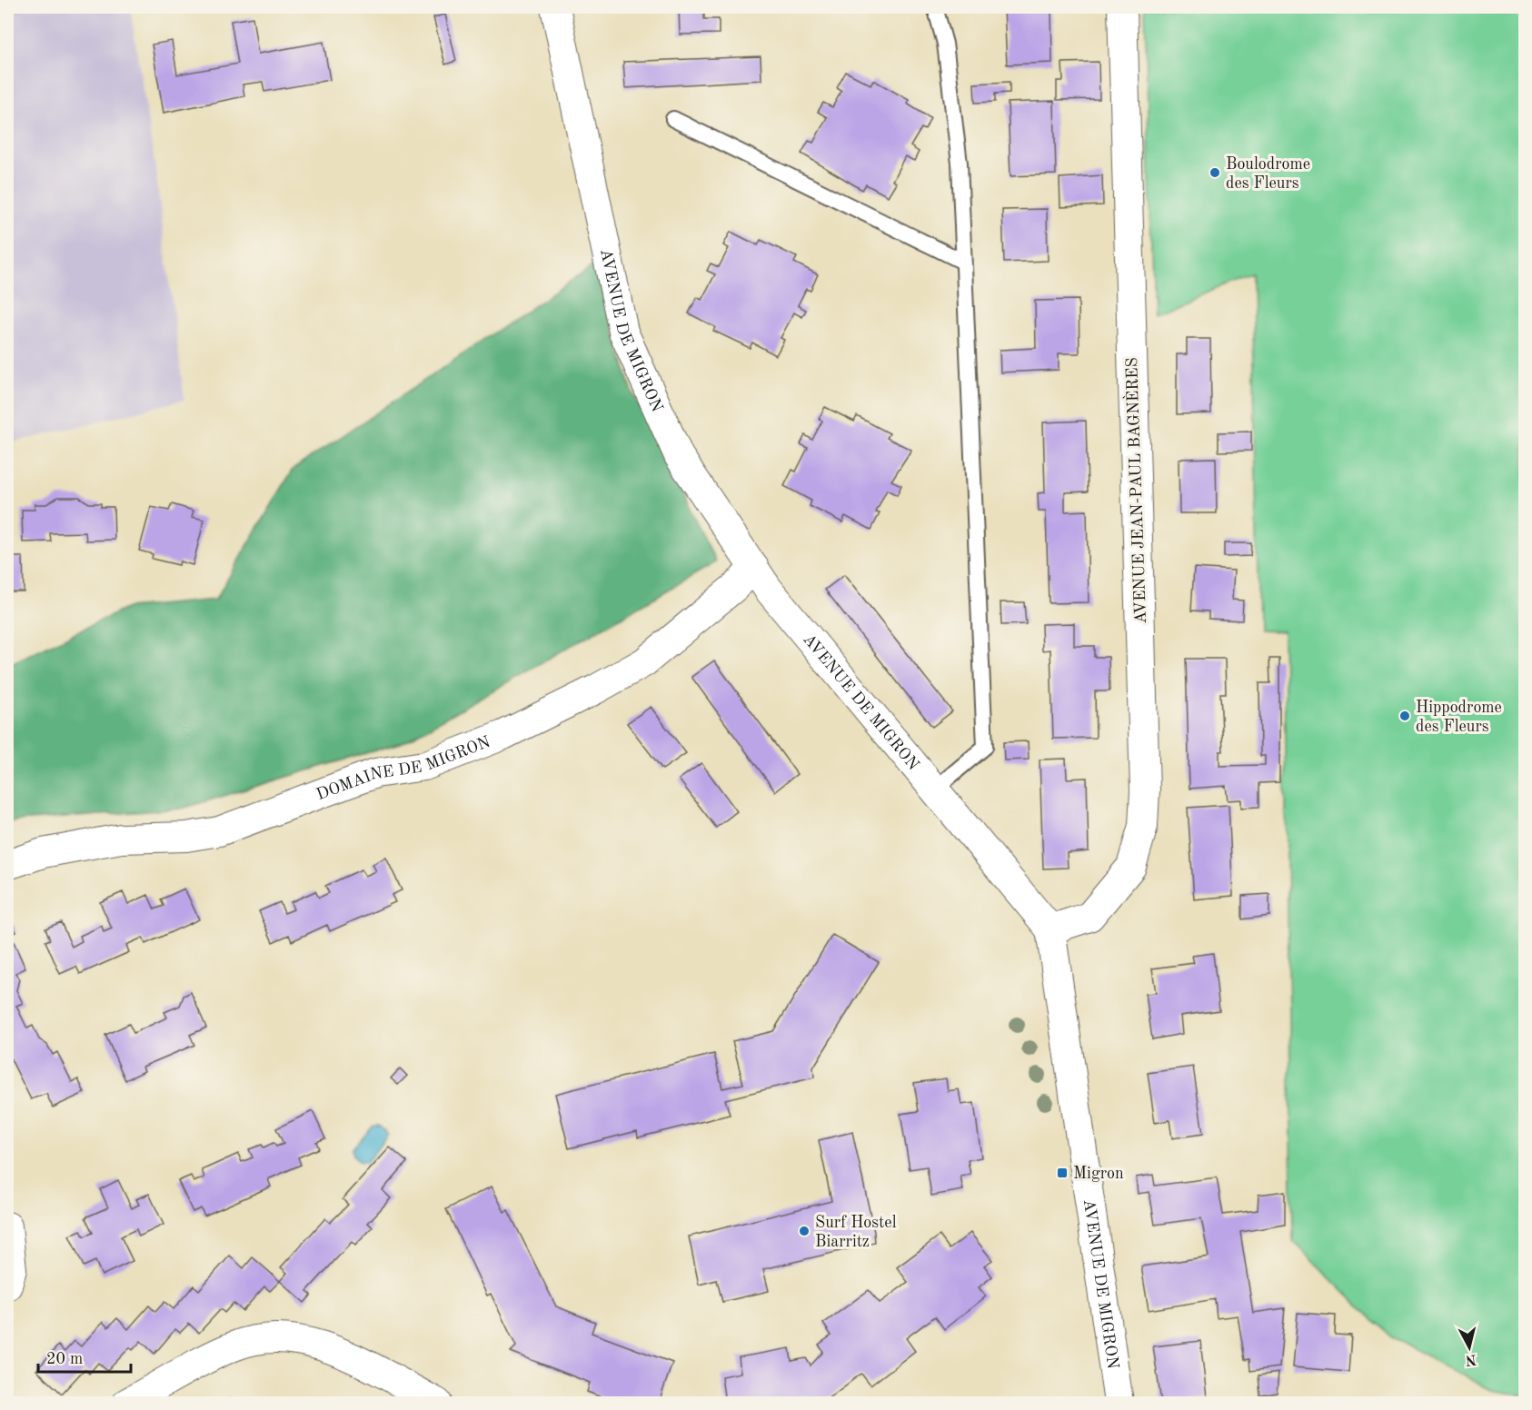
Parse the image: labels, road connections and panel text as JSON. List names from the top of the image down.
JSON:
{
  "streets": {
    "street": ["AVENUE DE MIGRON", "AVENUE JEAN-PAUL BAGNÈRES", "DOMAINE DE MIGRON"]
  },
  "crossings": [
    ["AVENUE DE MIGRON", "AVENUE JEAN-PAUL BAGNÈRES"],
    ["AVENUE DE MIGRON", "DOMAINE DE MIGRON"]
  ],
  "places": {
    "other": ["Boulodrome des Fleurs", "Hippodrome des Fleurs", "Surf Hostel Biarritz"],
    "transit": ["Migron"]
  },
  "scale_bar": "20 m",
  "north": "bottom"
}
